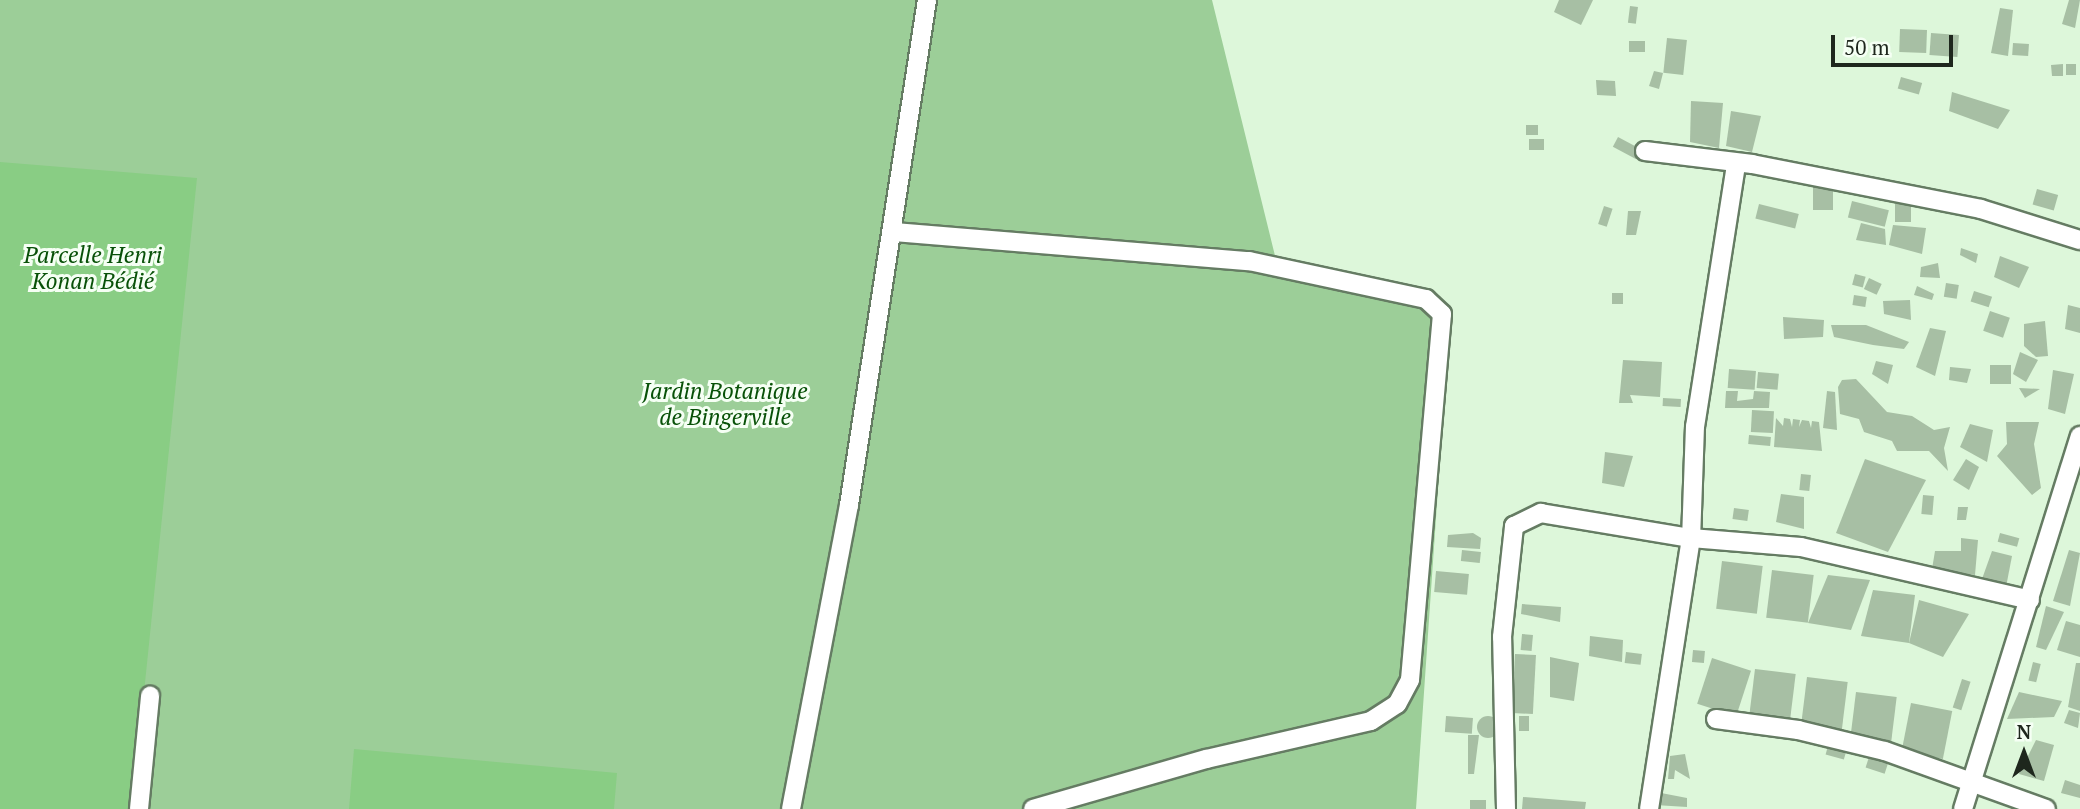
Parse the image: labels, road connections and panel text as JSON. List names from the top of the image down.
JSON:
{
  "parks": ["Parcelle Henri Konan Bédié", "Jardin Botanique de Bingerville"],
  "scale_bar": "50 m",
  "north": "top"
}
